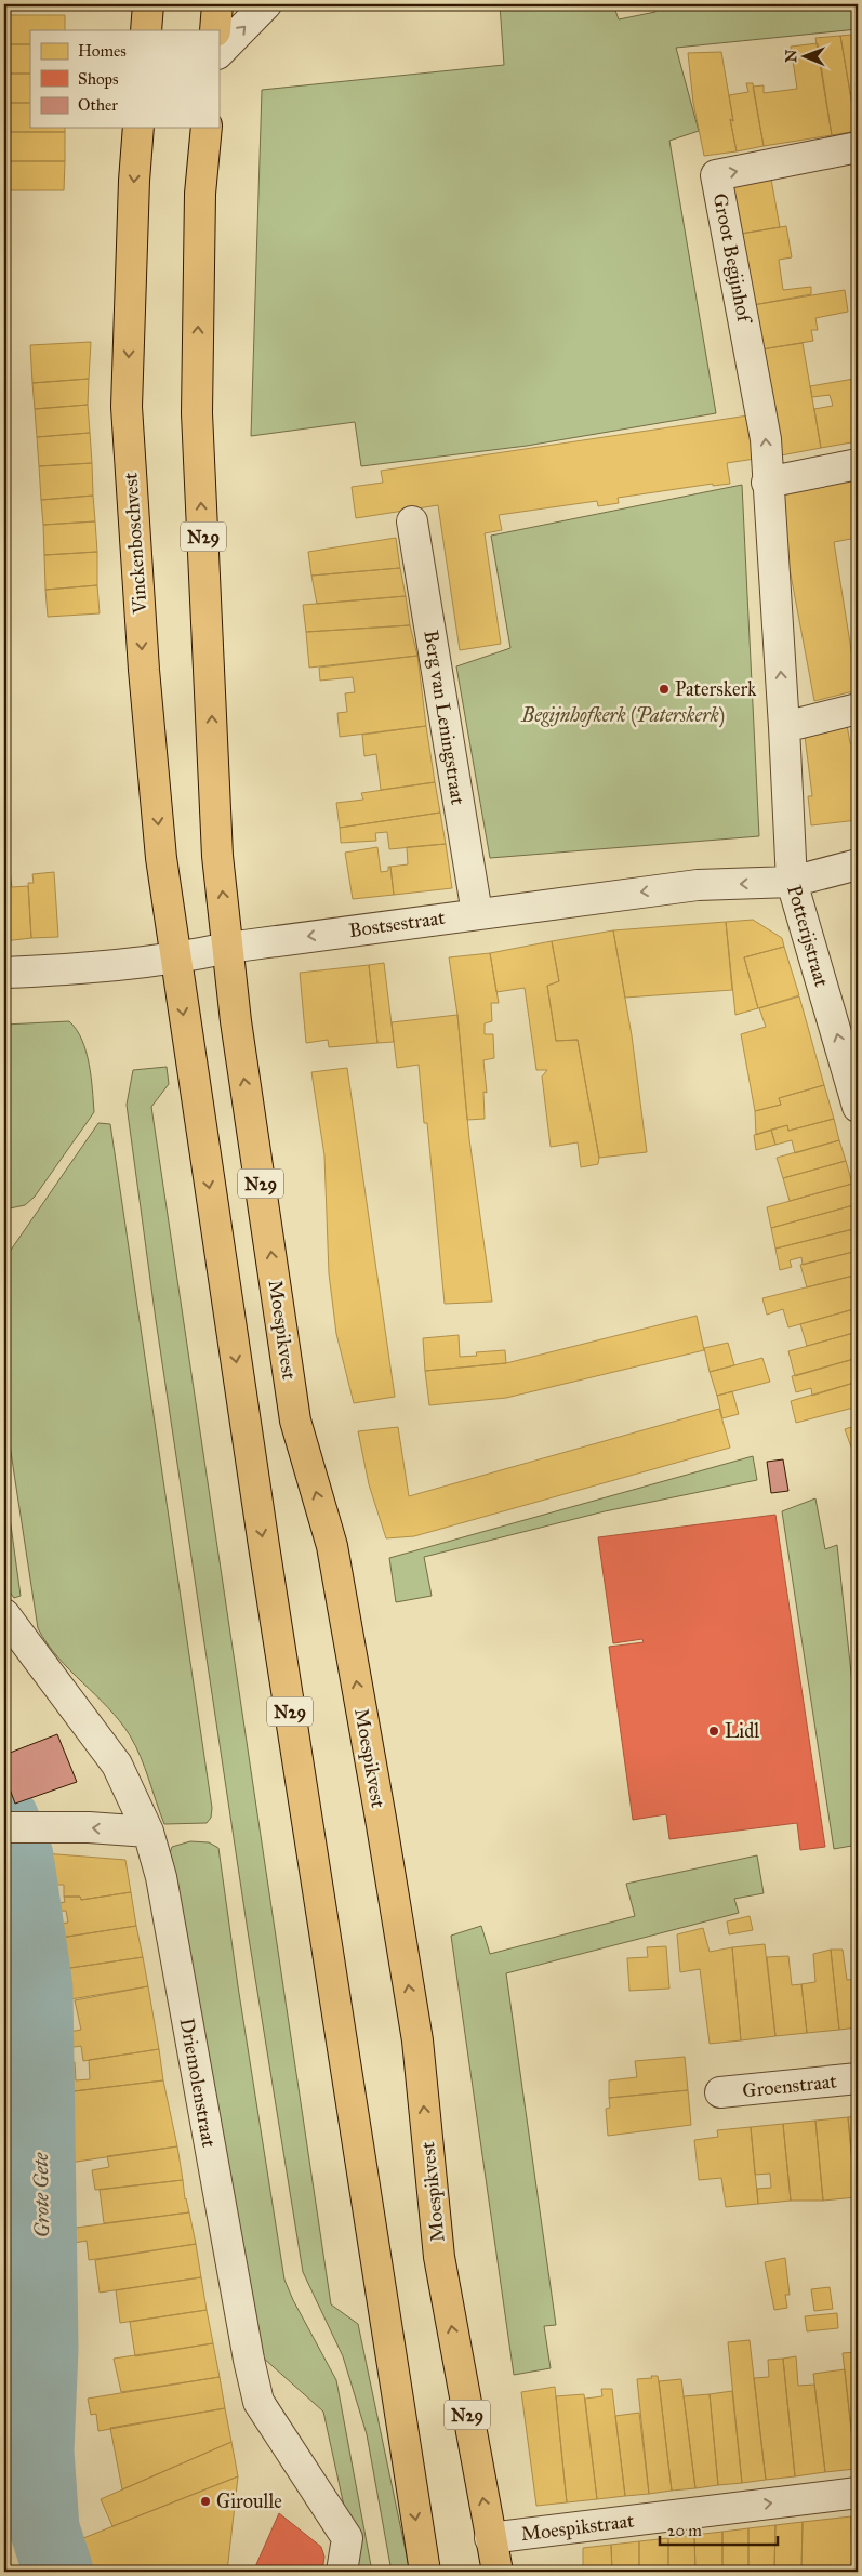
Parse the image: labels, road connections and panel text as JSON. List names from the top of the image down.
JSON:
{
  "streets": {
    "main road": ["N29", "Vinckenboschvest", "Moespikvest"],
    "street": [
      "Groot Begijnhof",
      "Berg van Leningstraat",
      "Bostsestraat",
      "Potterijstraat",
      "Driemolenstraat",
      "Groenstraat",
      "Moespikstraat"
    ]
  },
  "crossings": [
    ["Groot Begijnhof", "Potterijstraat"],
    ["N29", "Vinckenboschvest"],
    ["N29", "Bostsestraat"],
    ["N29", "Moespikvest"],
    ["Vinckenboschvest", "Bostsestraat"],
    ["Berg van Leningstraat", "Bostsestraat"],
    ["Bostsestraat", "Potterijstraat"],
    ["Bostsestraat", "Moespikvest"],
    ["Moespikvest", "Moespikstraat"]
  ],
  "one_way": [
    "Groot Begijnhof",
    "Bostsestraat",
    "Potterijstraat",
    "Moespikstraat"
  ],
  "water": ["Grote Gete"],
  "parks": ["Begijnhofkerk (Paterskerk)"],
  "places": ["Paterskerk", "Lidl", "Giroulle"],
  "legend": ["Homes", "Shops", "Other"],
  "scale_bar": "20 m",
  "north": "left"
}
